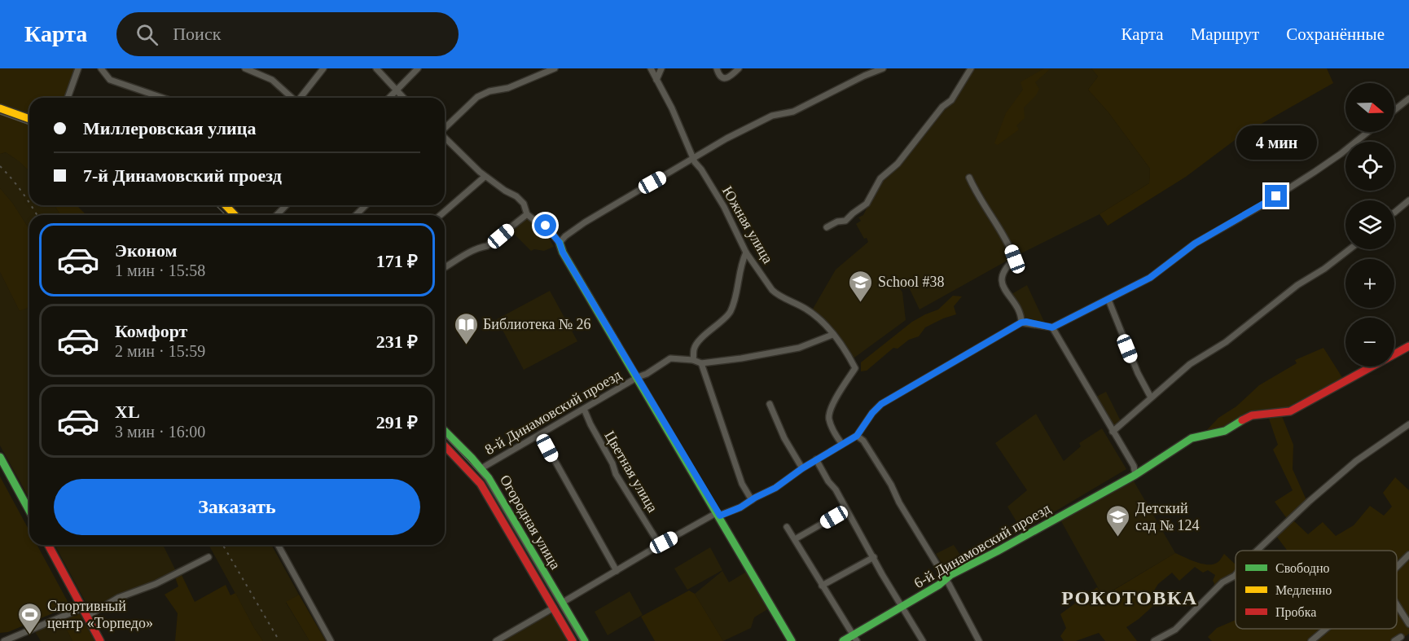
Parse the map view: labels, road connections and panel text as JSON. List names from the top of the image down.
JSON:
{
  "streets": {
    "street": [
      "Южная улица",
      "8-й Динамовский проезд",
      "Цветная улица",
      "Огородная улица",
      "6-й Динамовский проезд"
    ]
  },
  "crossings": [
    ["Южная улица", "8-й Динамовский проезд"],
    ["8-й Динамовский проезд", "Цветная улица"],
    ["8-й Динамовский проезд", "Огородная улица"]
  ],
  "districts": ["РОКОТОВКА"],
  "places": {
    "school or university": ["School #38", "Детский сад № 124"],
    "library": ["Библиотека № 26"],
    "sports": ["Спортивный центр «Торпедо»"]
  },
  "legend": ["Свободно", "Медленно", "Пробка"],
  "north": "right",
  "page": {
    "header": "Карта",
    "search": "Поиск",
    "nav": ["Карта", "Маршрут", "Сохранённые"],
    "map_buttons": ["+", "−"],
    "banner": ["Миллеровская улица", "7-й Динамовский проезд"],
    "bubble": "4 мин",
    "list": [
      {
        "name": "Эконом",
        "note": "1 мин · 15:58",
        "value": "171 ₽"
      },
      {
        "name": "Комфорт",
        "note": "2 мин · 15:59",
        "value": "231 ₽"
      },
      {
        "name": "XL",
        "note": "3 мин · 16:00",
        "value": "291 ₽"
      }
    ],
    "buttons": "Заказать"
  }
}
